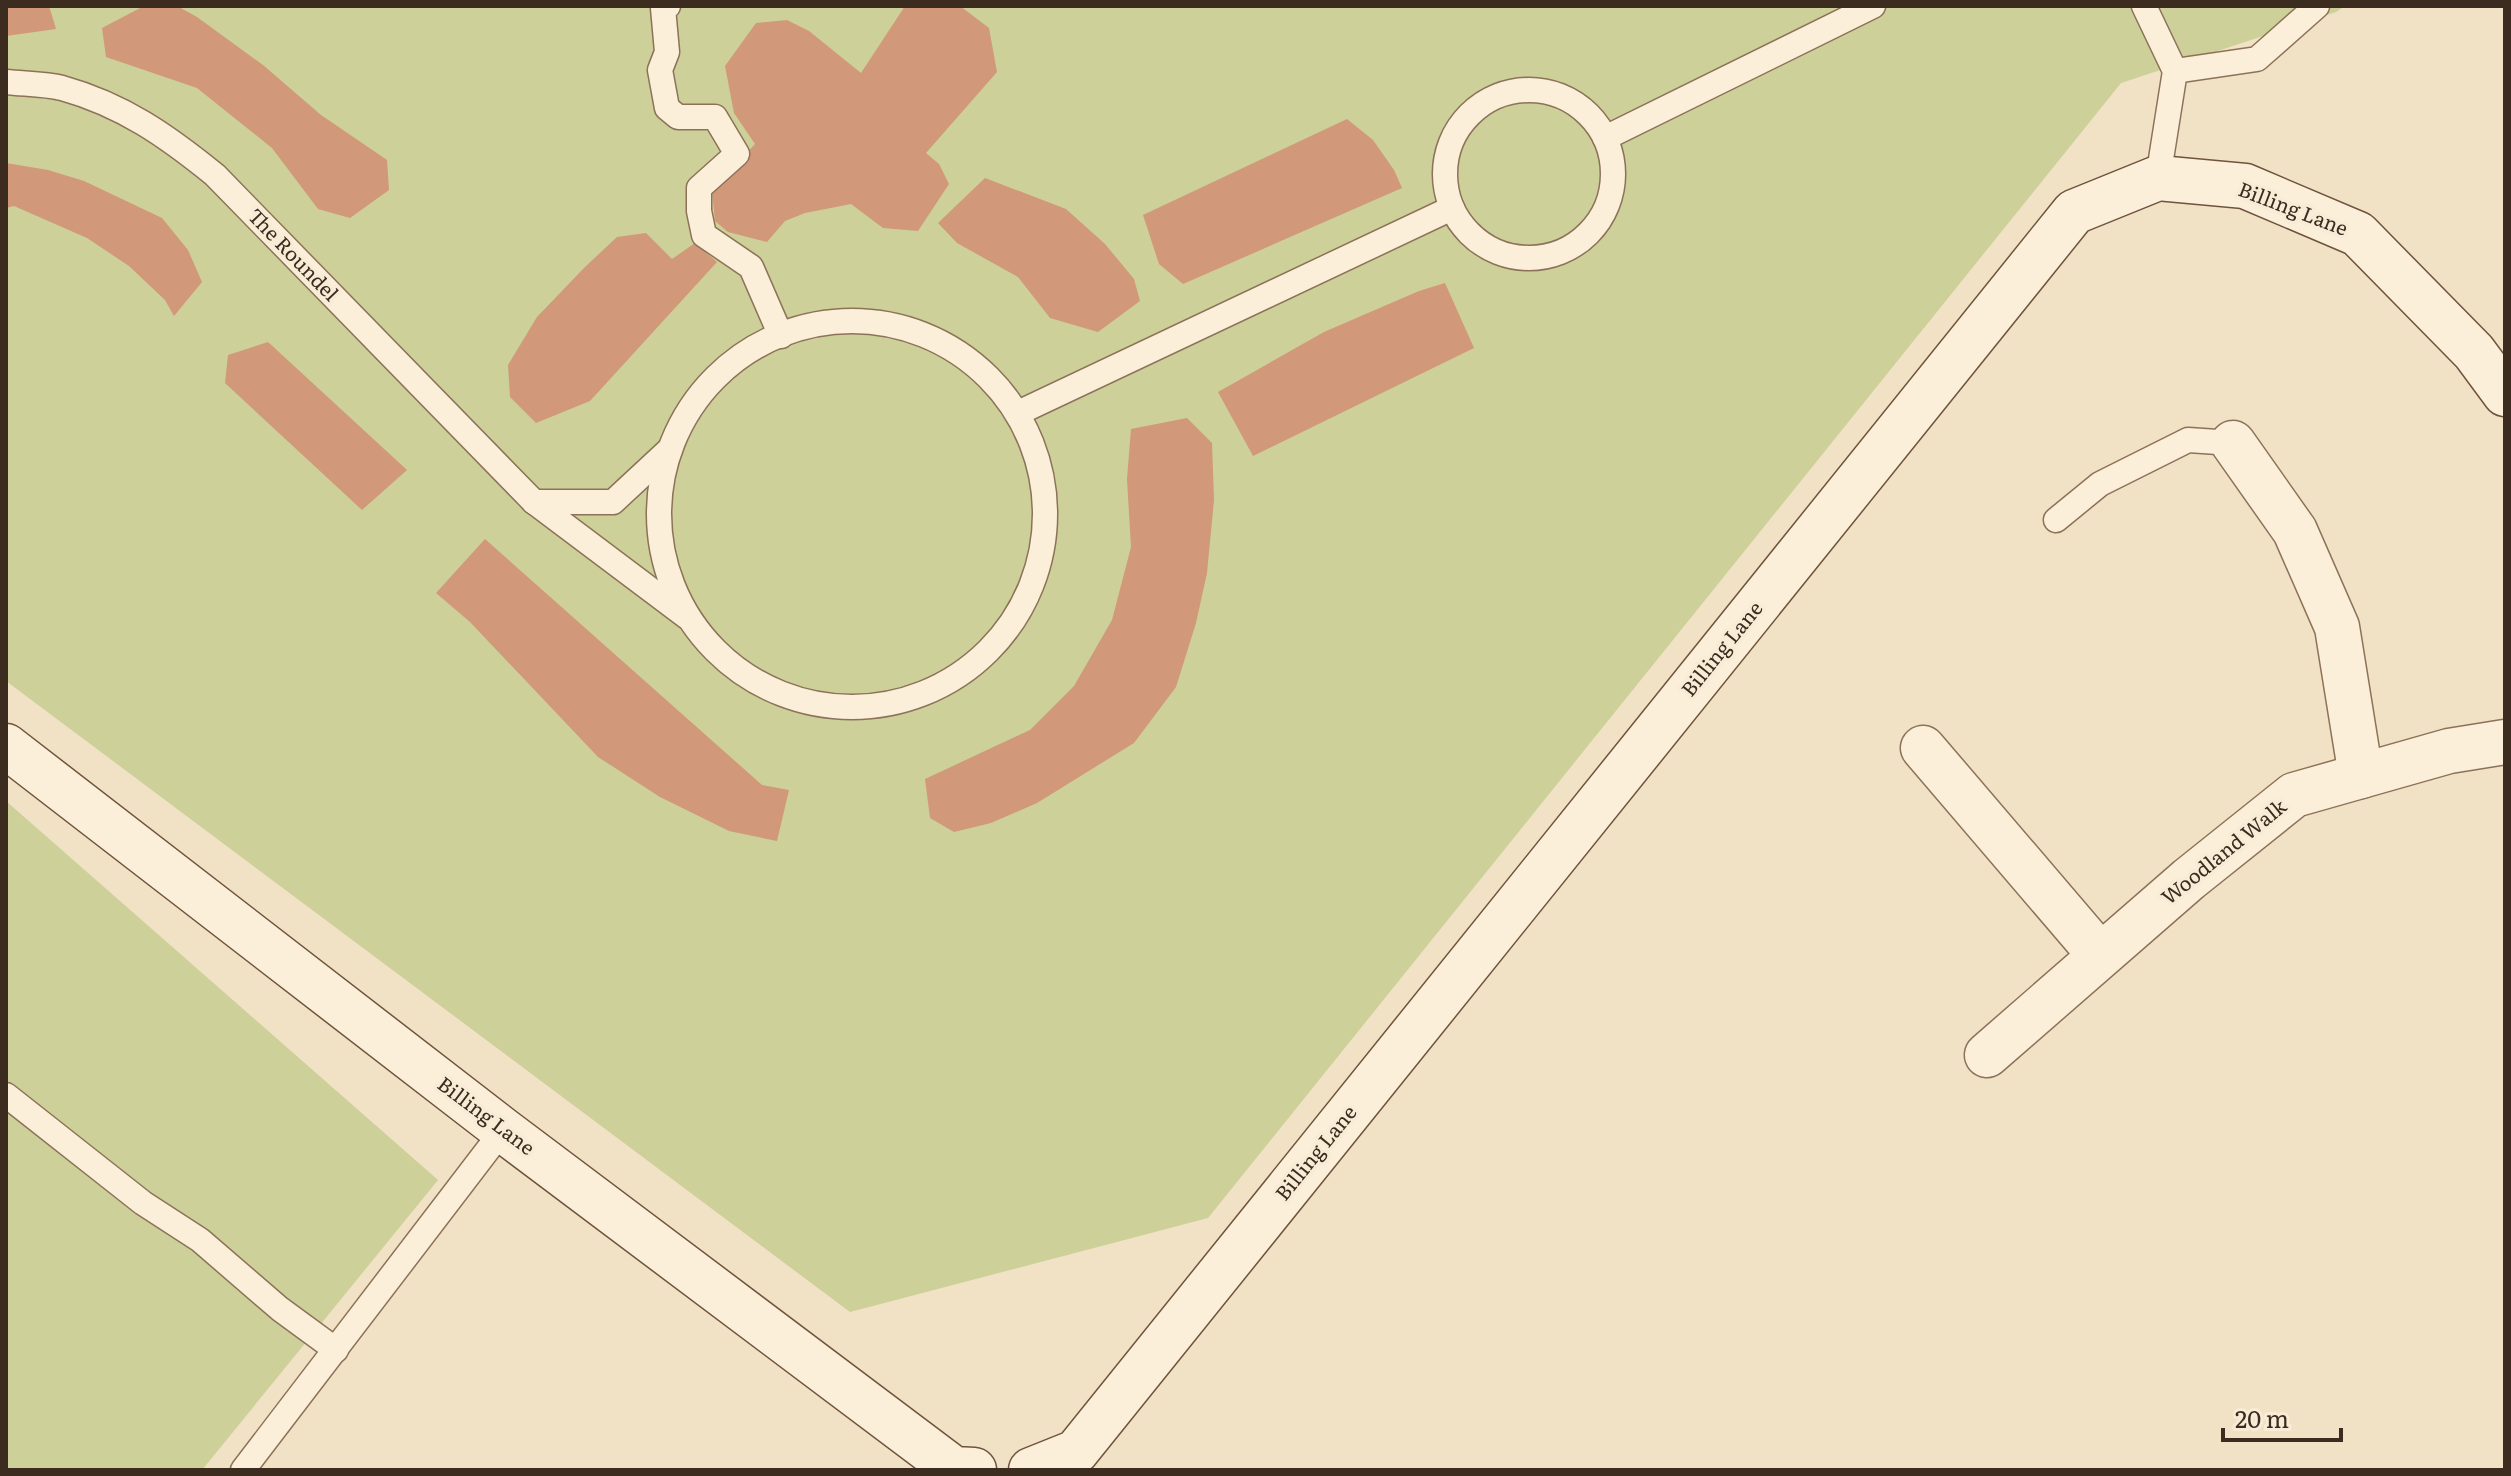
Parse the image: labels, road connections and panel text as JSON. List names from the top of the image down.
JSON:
{
  "streets": {
    "street": ["Billing Lane", "Woodland Walk"],
    "lane": ["The Roundel"]
  },
  "scale_bar": "20 m"
}
